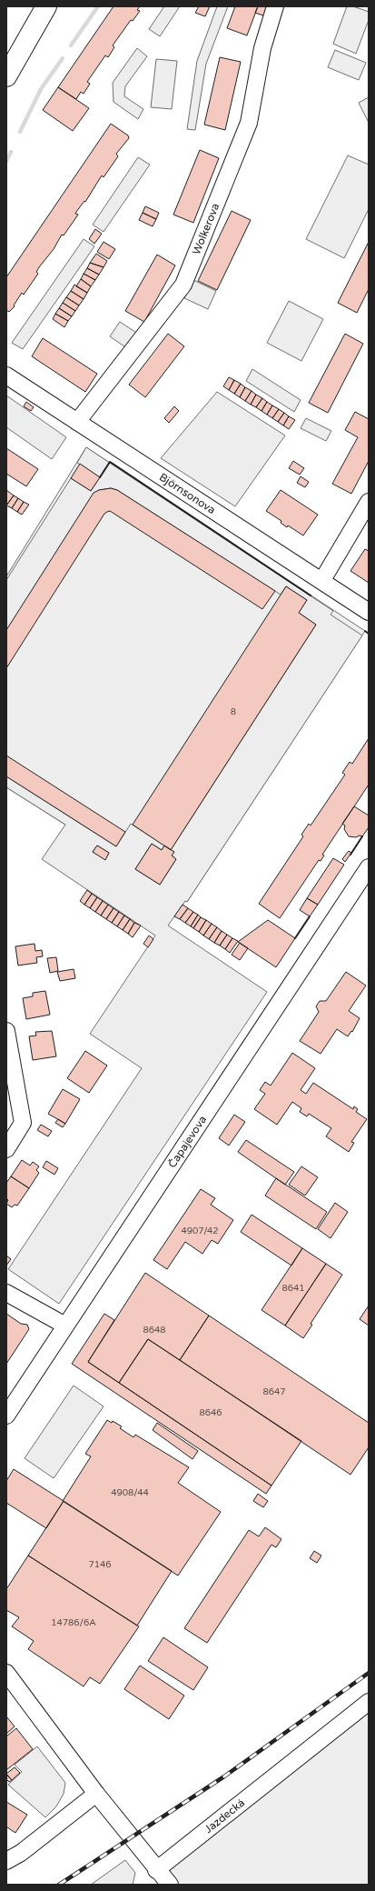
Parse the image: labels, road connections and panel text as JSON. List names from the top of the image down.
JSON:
{
  "streets": {
    "street": [
      "Wolkerova",
      "Björnsonova",
      "Čapajevova",
      "Jazdecká"
    ]
  },
  "crossings": [
    ["Wolkerova", "Björnsonova"]
  ],
  "house_numbers": [
    "8",
    "4907/42",
    "8641",
    "8648",
    "8647",
    "8646",
    "4908/44",
    "7146",
    "14786/6A"
  ]
}
